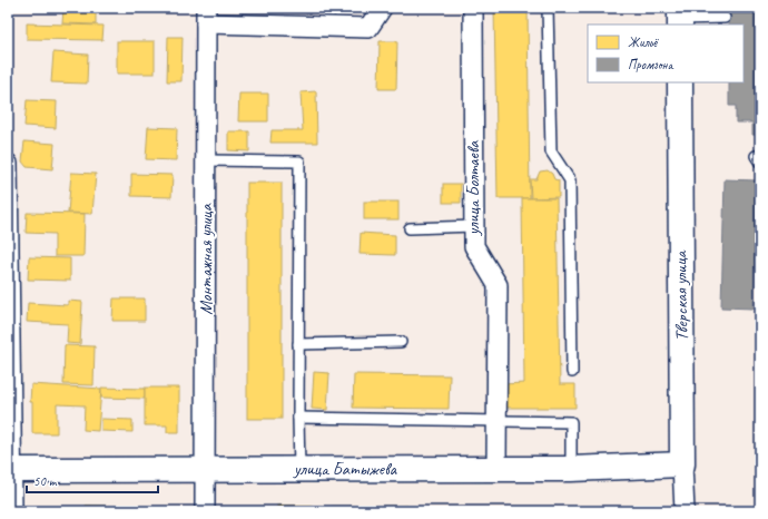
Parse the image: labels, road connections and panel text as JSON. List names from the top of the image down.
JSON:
{
  "streets": {
    "street": [
      "улица Болтаева",
      "Монтажная улица",
      "Тверская улица",
      "улица Батыжева"
    ]
  },
  "crossings": [
    ["улица Болтаева", "улица Батыжева"],
    ["Монтажная улица", "улица Батыжева"],
    ["Тверская улица", "улица Батыжева"]
  ],
  "legend": ["Жильё", "Промзона"],
  "scale_bar": "50 m"
}
